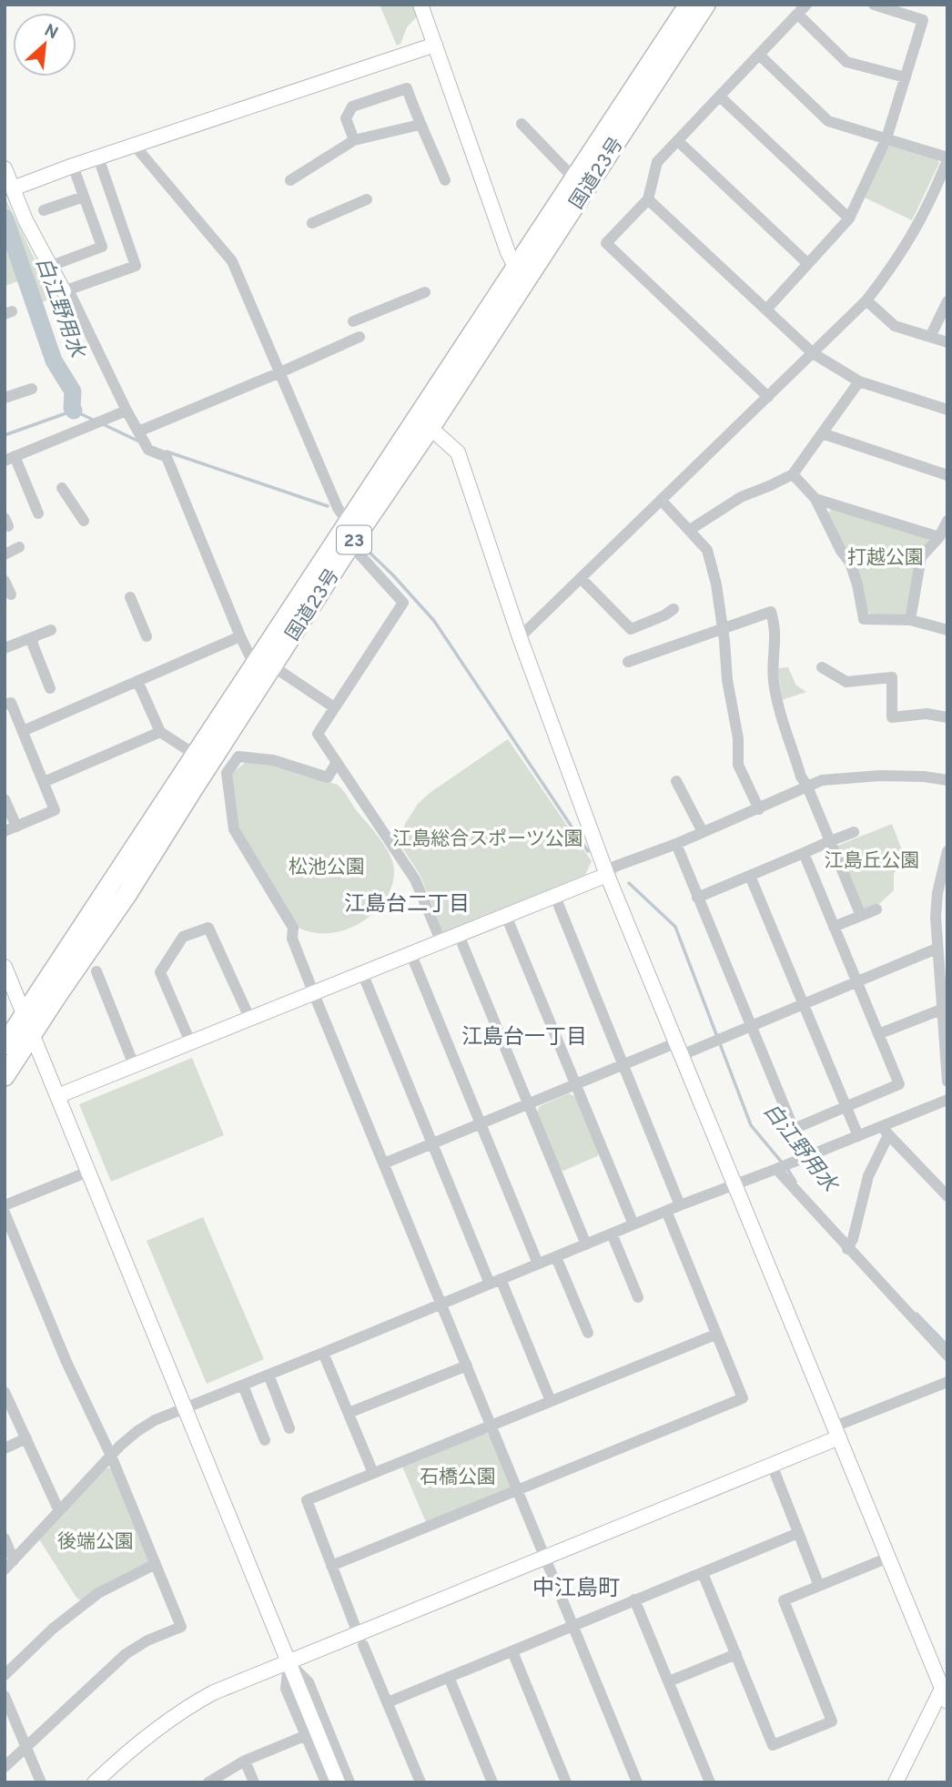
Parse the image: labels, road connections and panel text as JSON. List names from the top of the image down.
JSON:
{
  "streets": {
    "highway": ["国道23号", "23"]
  },
  "districts": ["江島台二丁目", "江島台一丁目", "中江島町"],
  "water": ["白江野用水"],
  "parks": [
    "打越公園",
    "江島総合スポーツ公園",
    "江島丘公園",
    "松池公園",
    "石橋公園",
    "後端公園"
  ],
  "north": "top right"
}
